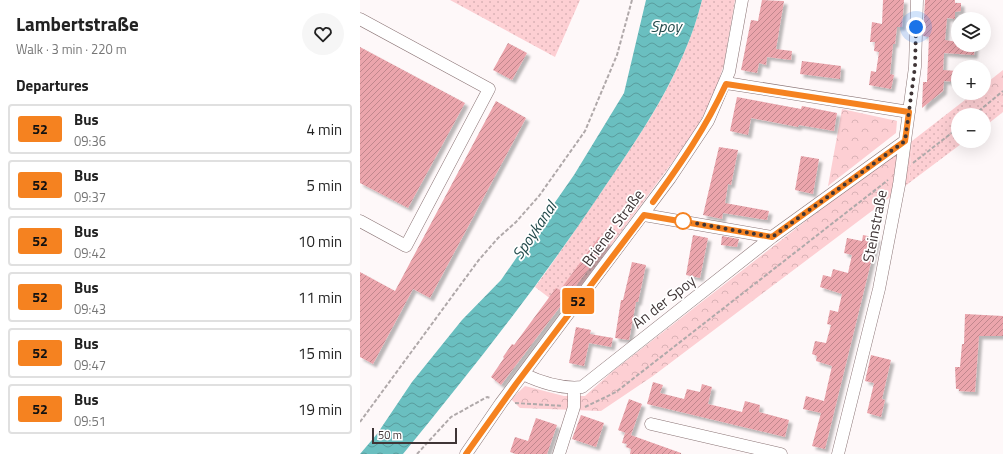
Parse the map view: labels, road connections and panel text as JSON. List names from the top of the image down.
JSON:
{
  "streets": {
    "street": ["Steinstraße", "Briener Straße", "An der Spoy"]
  },
  "crossings": [
    ["Steinstraße", "An der Spoy"]
  ],
  "water": ["Spoy", "Spoykanal"],
  "lines": ["bus line 52"],
  "scale_bar": "50 m",
  "page": {
    "heading": [
      ["Lambertstraße", "Walk · 3 min · 220 m"],
      "Departures"
    ],
    "on_map": "52",
    "map_buttons": ["+", "−"],
    "list": [
      {
        "mark": "52",
        "name": "Bus",
        "note": "09:36",
        "value": "4 min"
      },
      {
        "mark": "52",
        "name": "Bus",
        "note": "09:37",
        "value": "5 min"
      },
      {
        "mark": "52",
        "name": "Bus",
        "note": "09:42",
        "value": "10 min"
      },
      {
        "mark": "52",
        "name": "Bus",
        "note": "09:43",
        "value": "11 min"
      },
      {
        "mark": "52",
        "name": "Bus",
        "note": "09:47",
        "value": "15 min"
      },
      {
        "mark": "52",
        "name": "Bus",
        "note": "09:51",
        "value": "19 min"
      }
    ],
    "scale": "50 m"
  }
}
